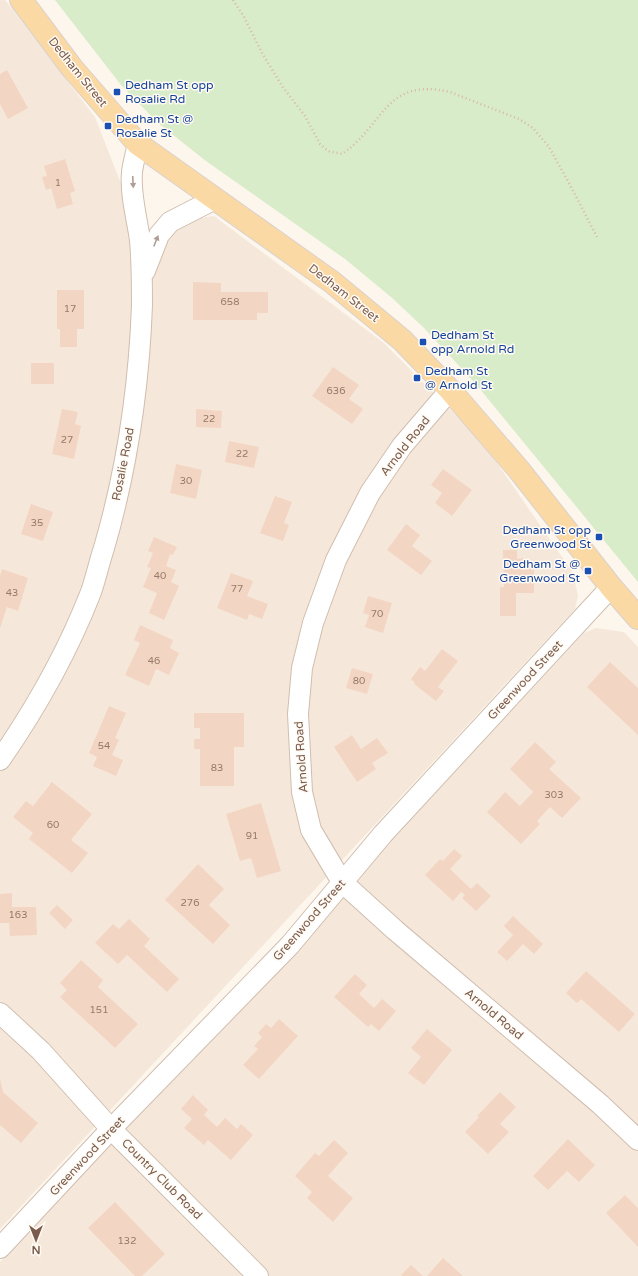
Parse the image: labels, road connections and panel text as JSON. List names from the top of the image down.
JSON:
{
  "streets": {
    "main road": ["Dedham Street"],
    "street": [
      "Arnold Road",
      "Rosalie Road",
      "Greenwood Street",
      "Country Club Road"
    ]
  },
  "crossings": [
    ["Dedham Street", "Arnold Road"],
    ["Dedham Street", "Rosalie Road"],
    ["Dedham Street", "Greenwood Street"],
    ["Arnold Road", "Greenwood Street"],
    ["Greenwood Street", "Country Club Road"]
  ],
  "places": {
    "transit": [
      "Dedham St opp Rosalie Rd",
      "Dedham St @ Rosalie St",
      "Dedham St opp Arnold Rd",
      "Dedham St @ Arnold St",
      "Dedham St opp Greenwood St",
      "Dedham St @ Greenwood St"
    ]
  },
  "house_numbers": [
    "1",
    "658",
    "17",
    "636",
    "22",
    "27",
    "22",
    "30",
    "35",
    "40",
    "77",
    "43",
    "70",
    "46",
    "80",
    "54",
    "83",
    "303",
    "60",
    "91",
    "276",
    "163",
    "151",
    "132"
  ],
  "north": "bottom"
}
